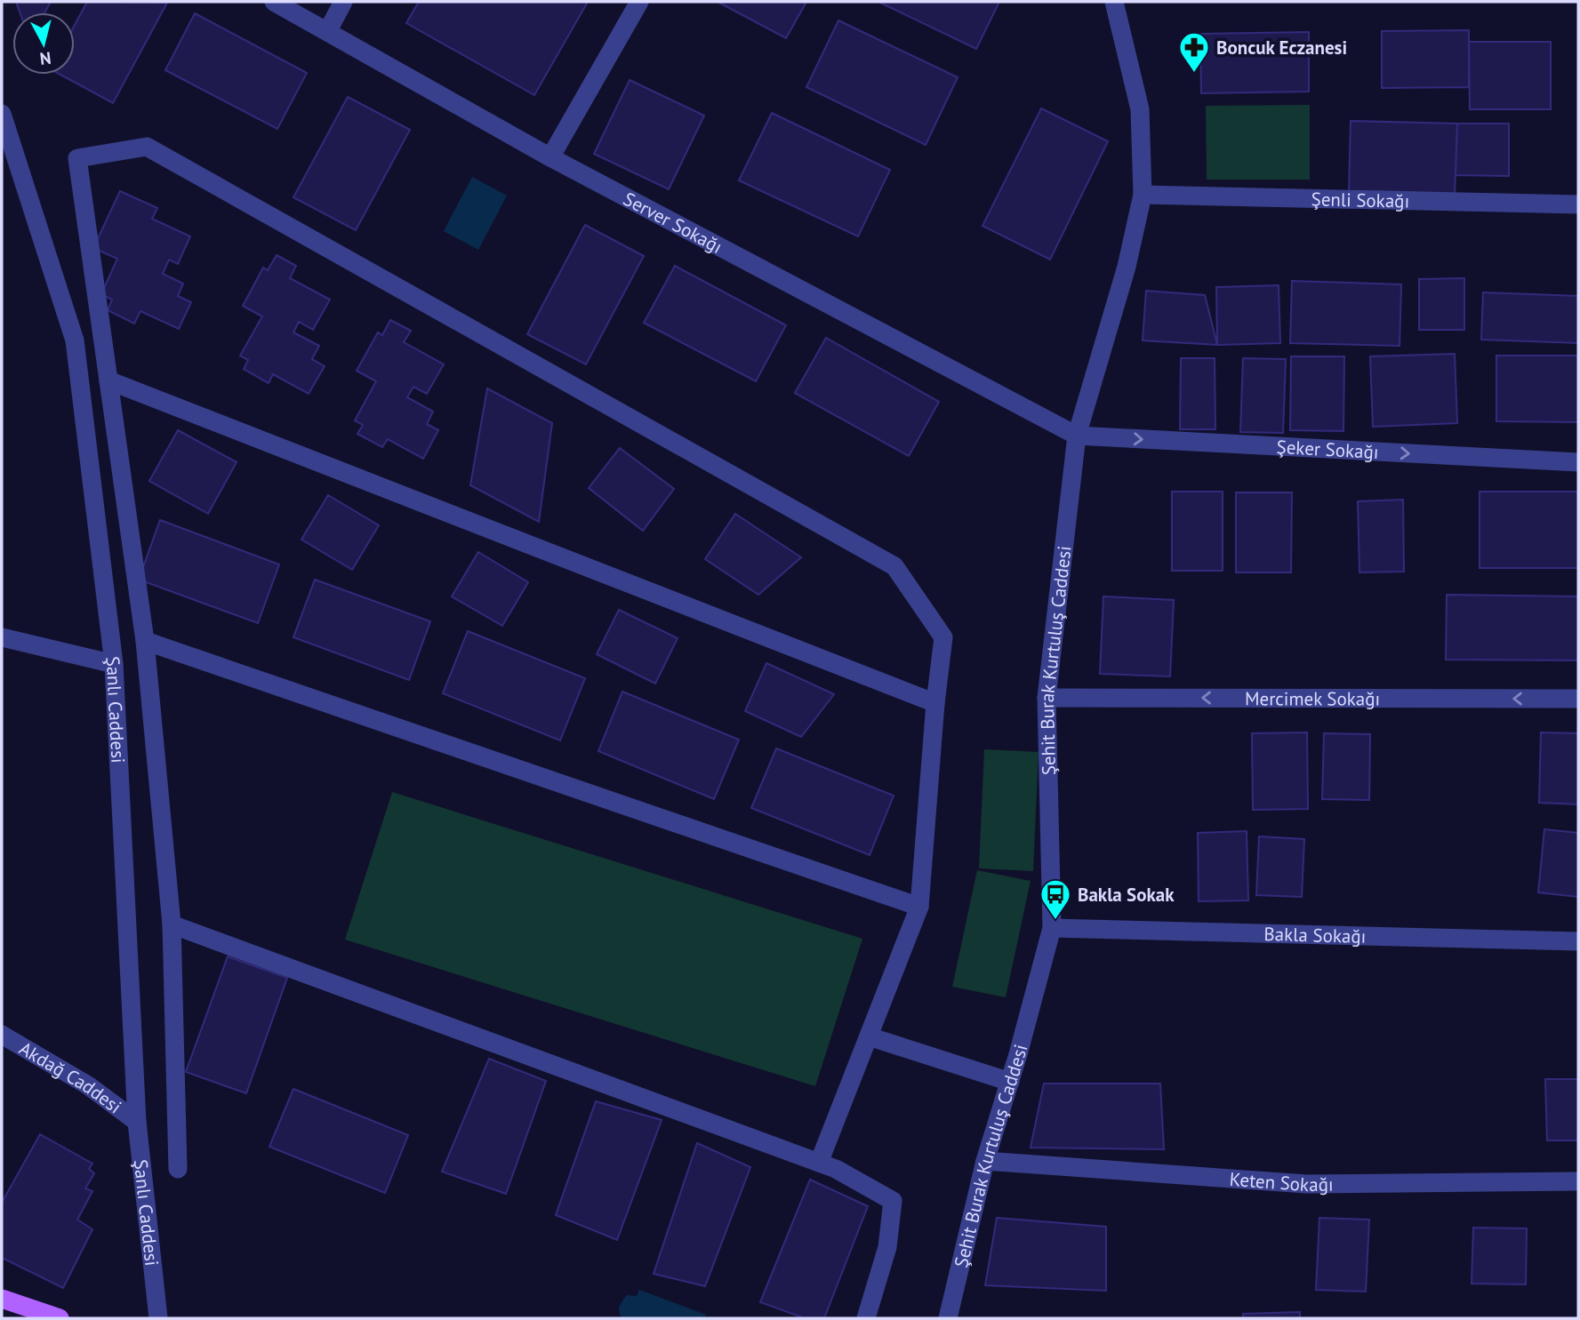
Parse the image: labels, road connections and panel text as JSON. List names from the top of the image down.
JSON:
{
  "streets": {
    "street": [
      "Şenli Sokağı",
      "Server Sokağı",
      "Şeker Sokağı",
      "Şehit Burak Kurtuluş Caddesi",
      "Mercimek Sokağı",
      "Şanlı Caddesi",
      "Bakla Sokağı",
      "Akdağ Caddesi",
      "Keten Sokağı"
    ]
  },
  "crossings": [
    ["Şenli Sokağı", "Şehit Burak Kurtuluş Caddesi"],
    ["Server Sokağı", "Şeker Sokağı"],
    ["Server Sokağı", "Şehit Burak Kurtuluş Caddesi"],
    ["Şeker Sokağı", "Şehit Burak Kurtuluş Caddesi"],
    ["Şehit Burak Kurtuluş Caddesi", "Mercimek Sokağı"],
    ["Şehit Burak Kurtuluş Caddesi", "Bakla Sokağı"],
    ["Şehit Burak Kurtuluş Caddesi", "Keten Sokağı"],
    ["Şanlı Caddesi", "Akdağ Caddesi"]
  ],
  "one_way": ["Şeker Sokağı", "Mercimek Sokağı"],
  "places": {
    "pharmacy": ["Boncuk Eczanesi"],
    "bus stop": ["Bakla Sokak"]
  },
  "north": "bottom"
}
